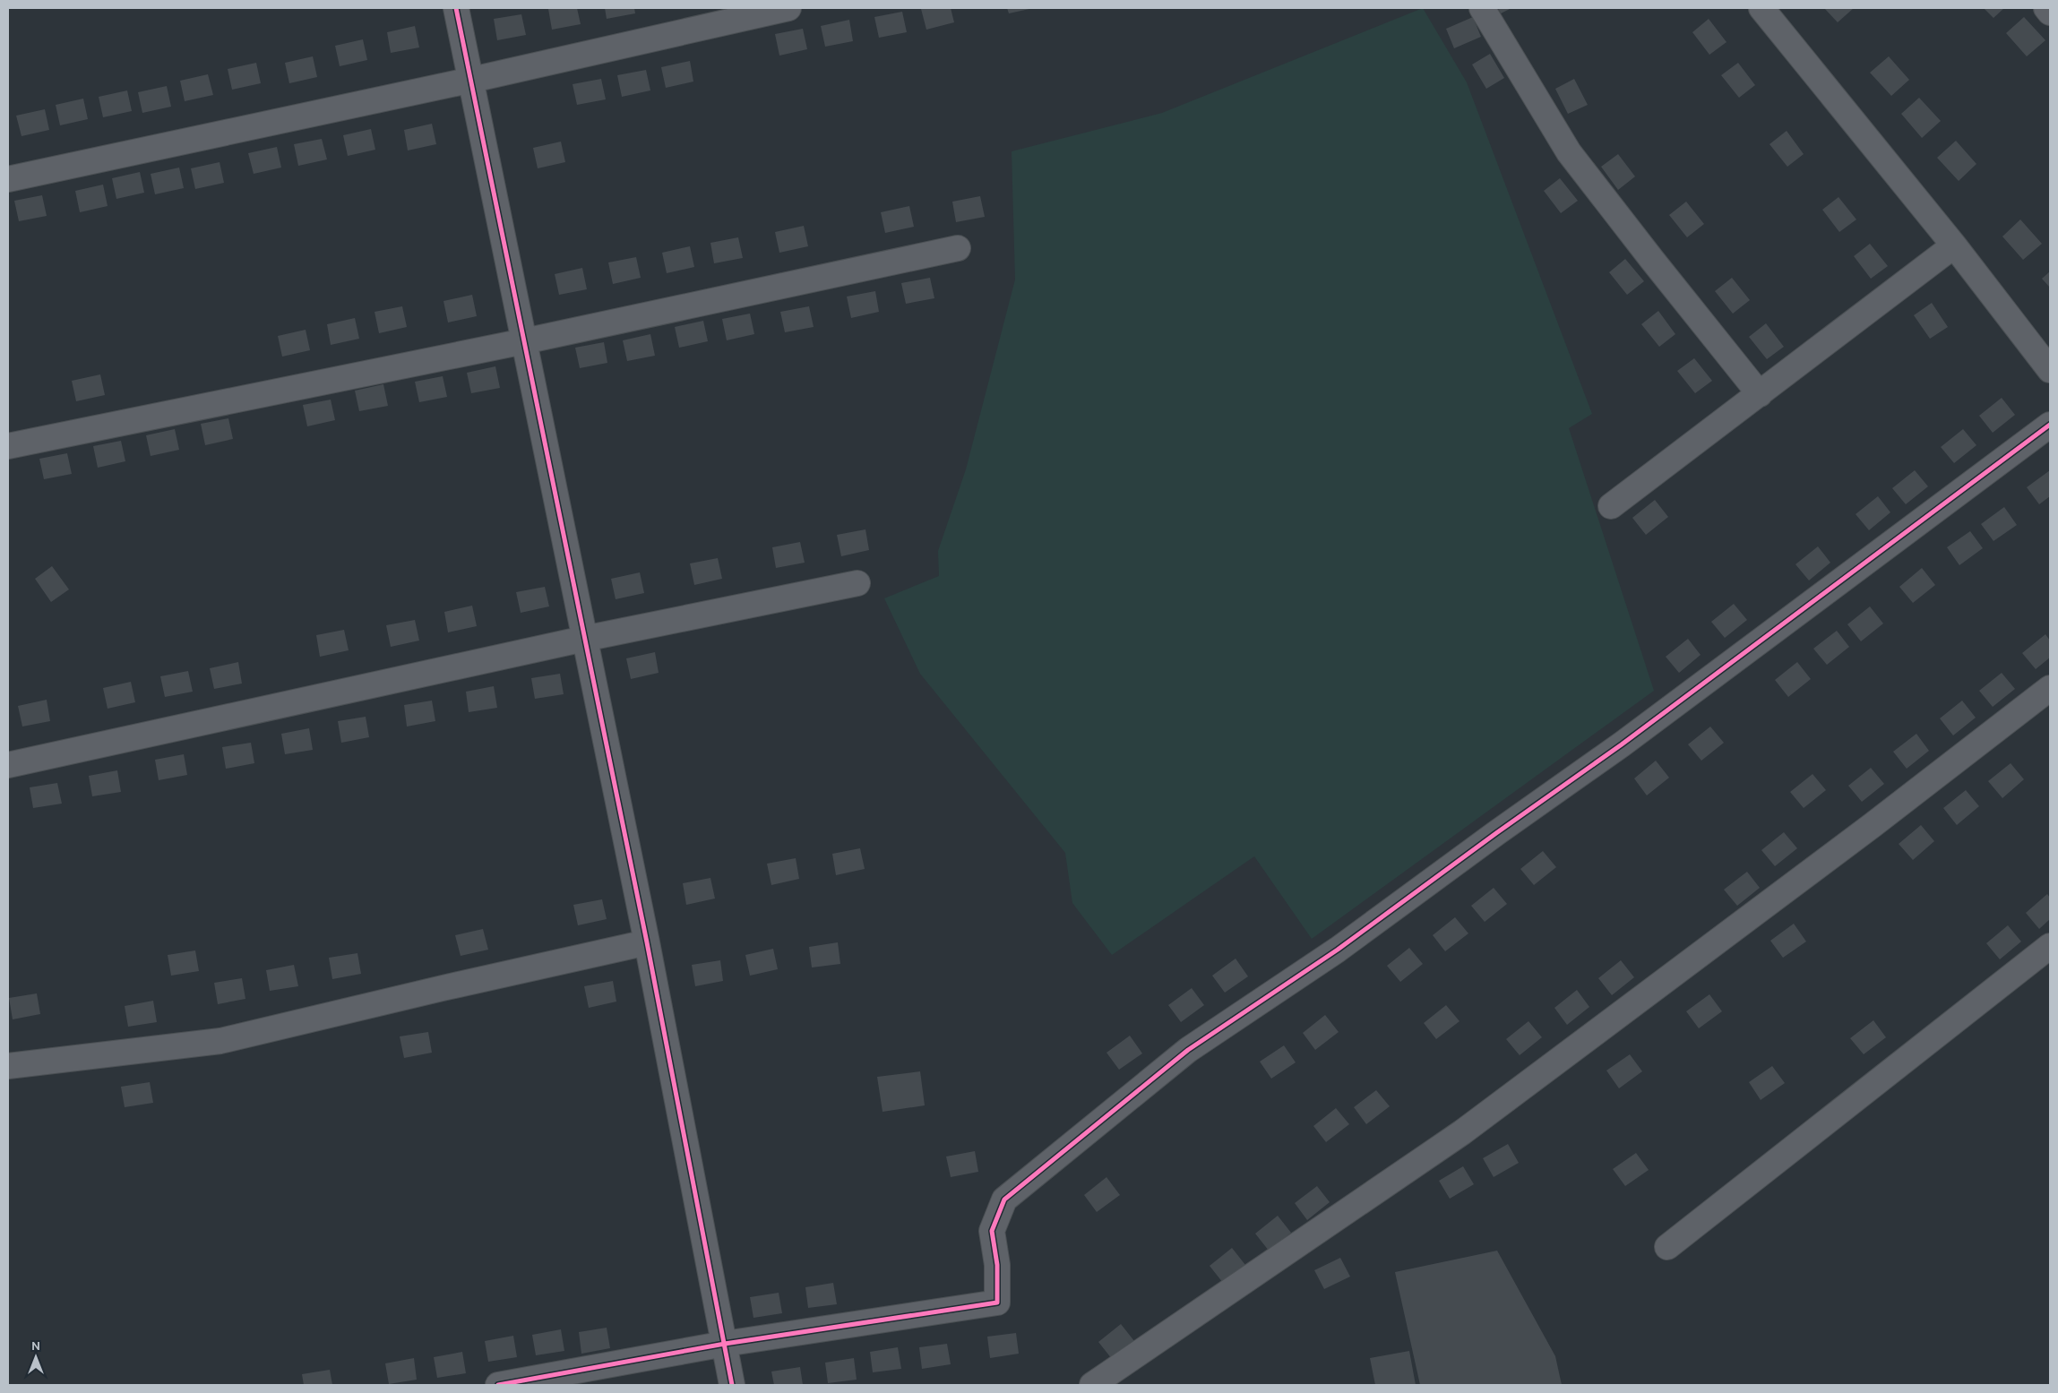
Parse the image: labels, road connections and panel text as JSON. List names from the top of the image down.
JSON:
{
  "north": "top"
}
